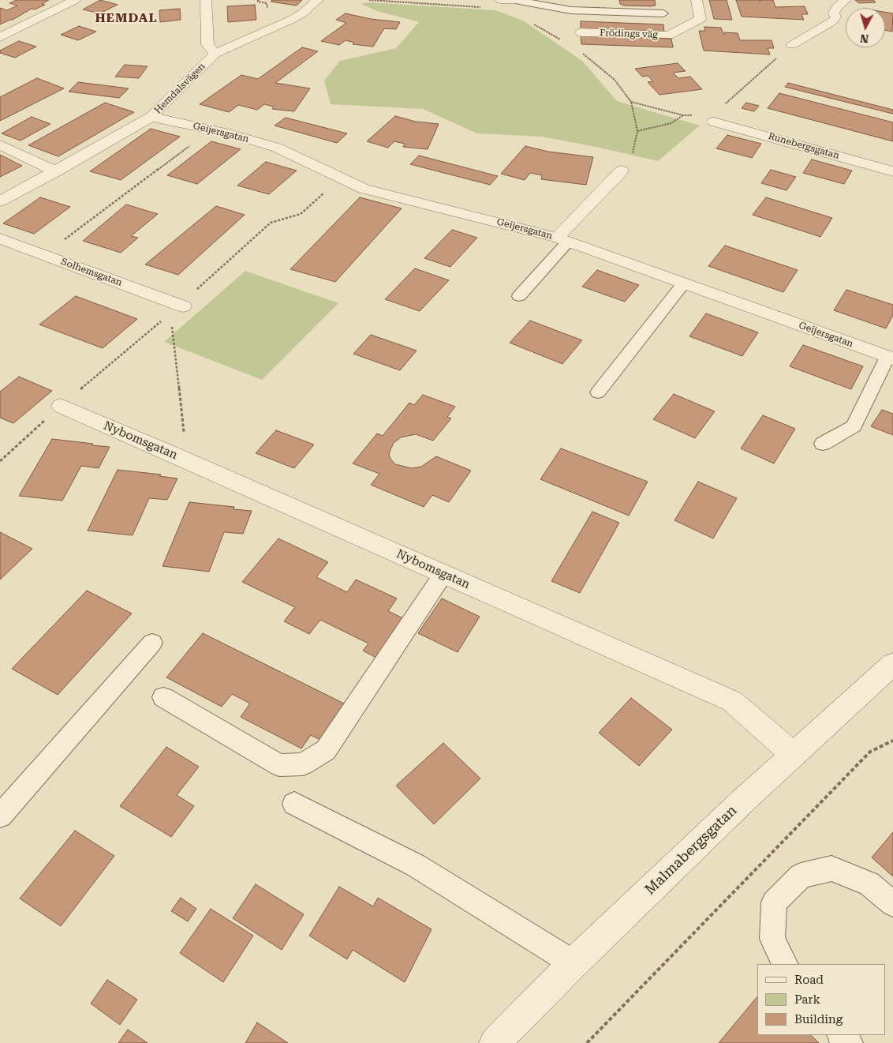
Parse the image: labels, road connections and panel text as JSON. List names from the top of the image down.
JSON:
{
  "streets": {
    "street": [
      "Frödings väg",
      "Hemdalsvägen",
      "Geijersgatan",
      "Runebergsgatan",
      "Solhemsgatan",
      "Nybomsgatan",
      "Malmabergsgatan"
    ]
  },
  "crossings": [
    ["Hemdalsvägen", "Geijersgatan"],
    ["Nybomsgatan", "Malmabergsgatan"]
  ],
  "districts": ["HEMDAL"],
  "legend": ["Road", "Park", "Building"],
  "north": "bottom"
}
